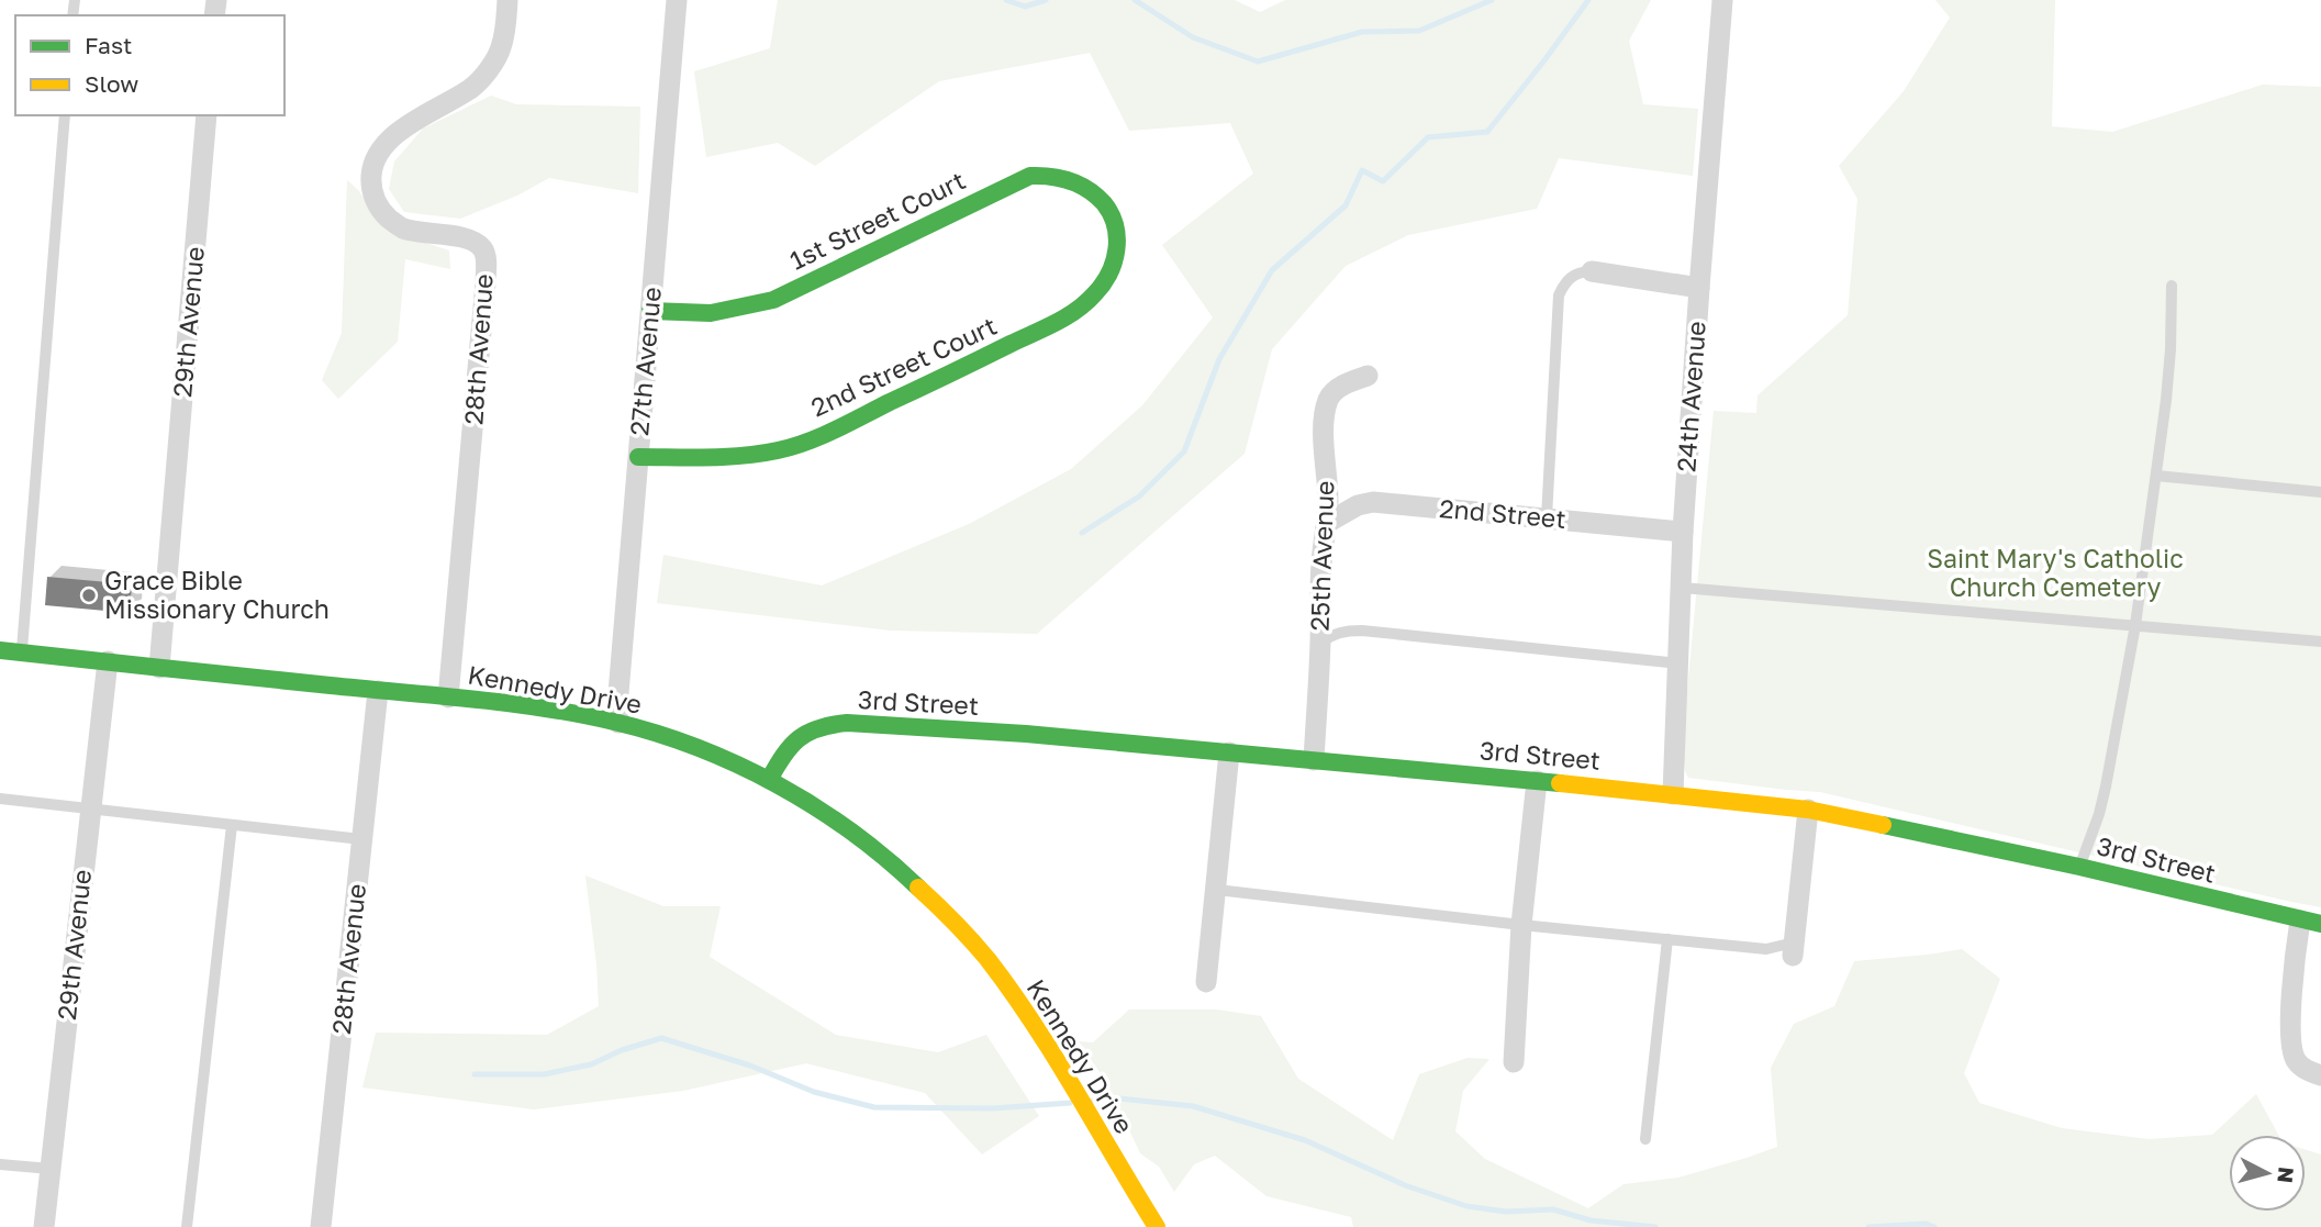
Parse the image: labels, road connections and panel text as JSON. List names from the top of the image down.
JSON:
{
  "streets": {
    "street": [
      "1st Street Court",
      "29th Avenue",
      "28th Avenue",
      "27th Avenue",
      "2nd Street Court",
      "24th Avenue",
      "2nd Street",
      "25th Avenue",
      "Kennedy Drive",
      "3rd Street"
    ]
  },
  "crossings": [
    ["1st Street Court", "27th Avenue"],
    ["1st Street Court", "2nd Street Court"],
    ["29th Avenue", "Kennedy Drive"],
    ["28th Avenue", "Kennedy Drive"],
    ["27th Avenue", "2nd Street Court"],
    ["27th Avenue", "Kennedy Drive"],
    ["24th Avenue", "2nd Street"],
    ["24th Avenue", "3rd Street"],
    ["2nd Street", "25th Avenue"],
    ["25th Avenue", "3rd Street"],
    ["Kennedy Drive", "3rd Street"]
  ],
  "parks": ["Saint Mary's Catholic Church Cemetery"],
  "places": ["Grace Bible Missionary Church"],
  "legend": ["Fast", "Slow"],
  "north": "right"
}
